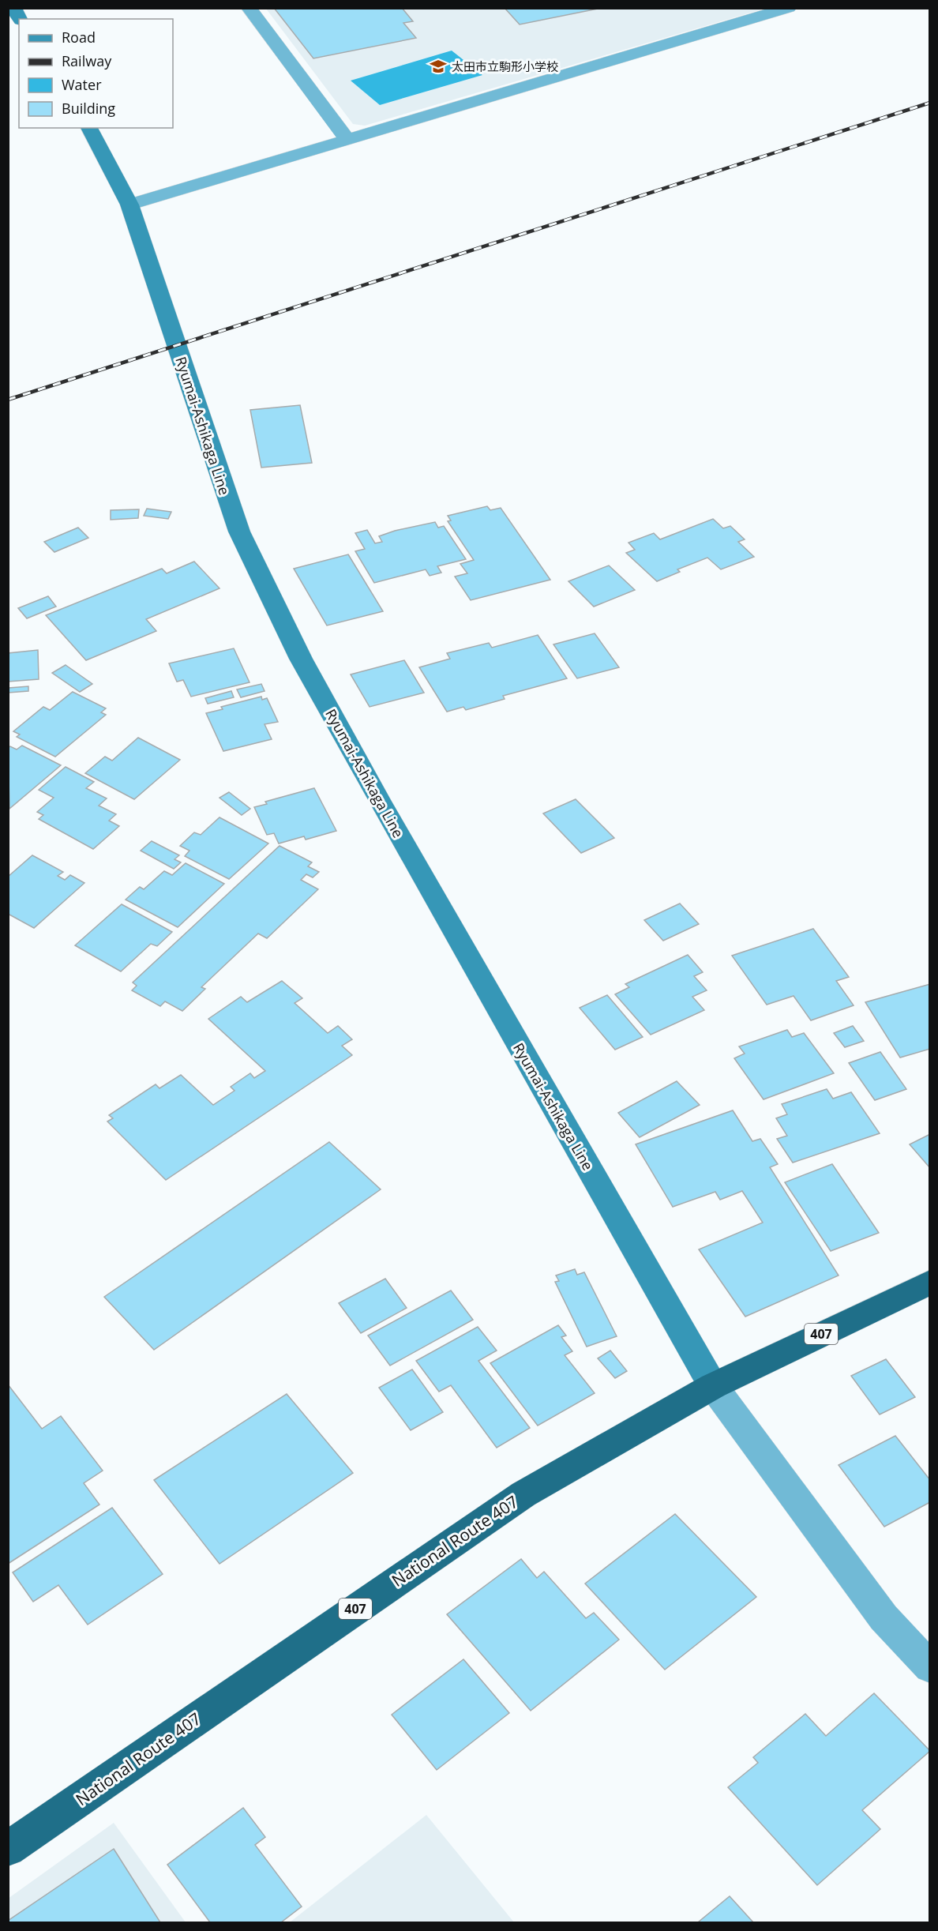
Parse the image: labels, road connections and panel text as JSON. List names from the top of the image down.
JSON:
{
  "streets": {
    "highway": ["407", "National Route 407"],
    "main road": ["Ryumai-Ashikaga Line"]
  },
  "crossings": [
    ["Ryumai-Ashikaga Line", "National Route 407"]
  ],
  "places": {
    "school or university": ["太田市立駒形小学校"]
  },
  "legend": [
    "Road",
    "Railway",
    "Water",
    "Building"
  ]
}
